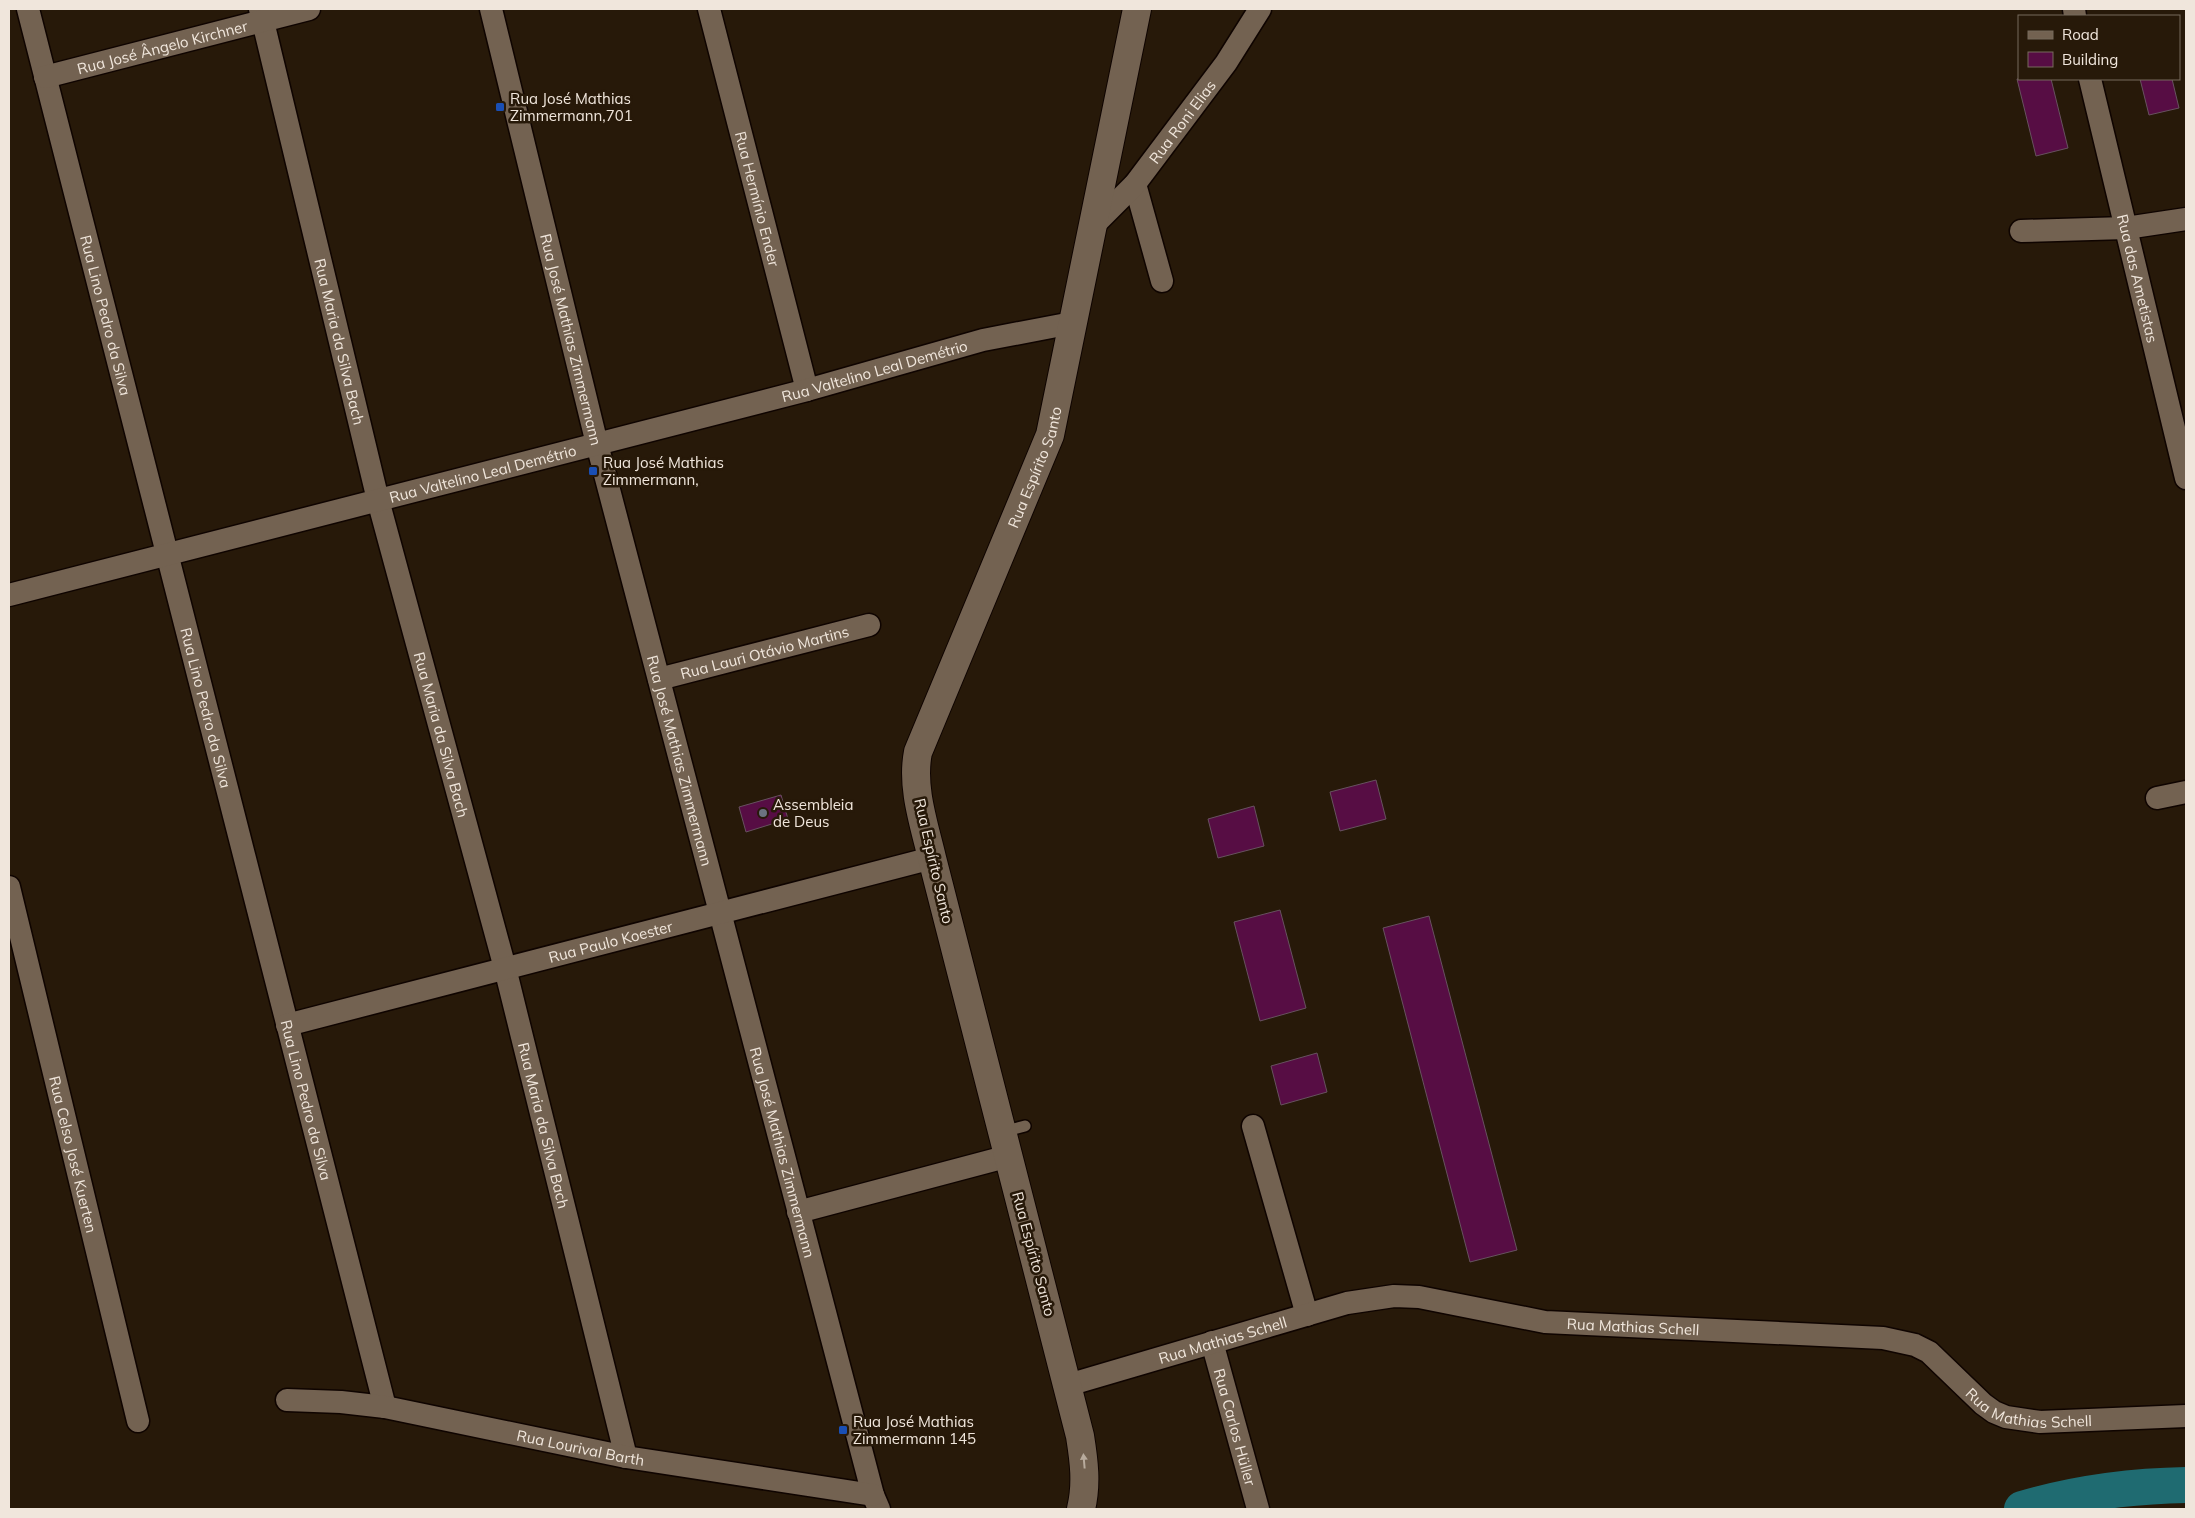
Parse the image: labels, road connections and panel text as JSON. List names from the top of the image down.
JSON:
{
  "streets": {
    "street": [
      "Rua José Ângelo Kirchner",
      "Rua Roni Elias",
      "Rua Hermínio Ender",
      "Rua das Ametistas",
      "Rua Lino Pedro da Silva",
      "Rua José Mathias Zimmermann",
      "Rua Maria da Silva Bach",
      "Rua Valtelino Leal Demétrio",
      "Rua Espírito Santo",
      "Rua Lauri Otávio Martins",
      "Rua Paulo Koester",
      "Rua Celso José Kuerten",
      "Rua Mathias Schell",
      "Rua Carlos Hüller",
      "Rua Lourival Barth"
    ]
  },
  "crossings": [
    ["Rua José Ângelo Kirchner", "Rua Lino Pedro da Silva"],
    ["Rua José Ângelo Kirchner", "Rua Maria da Silva Bach"],
    ["Rua Roni Elias", "Rua Espírito Santo"],
    ["Rua Hermínio Ender", "Rua Valtelino Leal Demétrio"],
    ["Rua Lino Pedro da Silva", "Rua Valtelino Leal Demétrio"],
    ["Rua Lino Pedro da Silva", "Rua Paulo Koester"],
    ["Rua Lino Pedro da Silva", "Rua Lourival Barth"],
    ["Rua José Mathias Zimmermann", "Rua Valtelino Leal Demétrio"],
    ["Rua José Mathias Zimmermann", "Rua Lauri Otávio Martins"],
    ["Rua José Mathias Zimmermann", "Rua Paulo Koester"],
    ["Rua José Mathias Zimmermann", "Rua Lourival Barth"],
    ["Rua Maria da Silva Bach", "Rua Valtelino Leal Demétrio"],
    ["Rua Maria da Silva Bach", "Rua Paulo Koester"],
    ["Rua Maria da Silva Bach", "Rua Lourival Barth"],
    ["Rua Valtelino Leal Demétrio", "Rua Espírito Santo"],
    ["Rua Espírito Santo", "Rua Paulo Koester"],
    ["Rua Espírito Santo", "Rua Mathias Schell"],
    ["Rua Mathias Schell", "Rua Carlos Hüller"]
  ],
  "places": {
    "transit": ["Rua José Mathias Zimmermann,701", "Rua José Mathias Zimmermann,", "Rua José Mathias Zimmermann 145"],
    "other": ["Assembleia de Deus"]
  },
  "legend": ["Road", "Building"]
}
